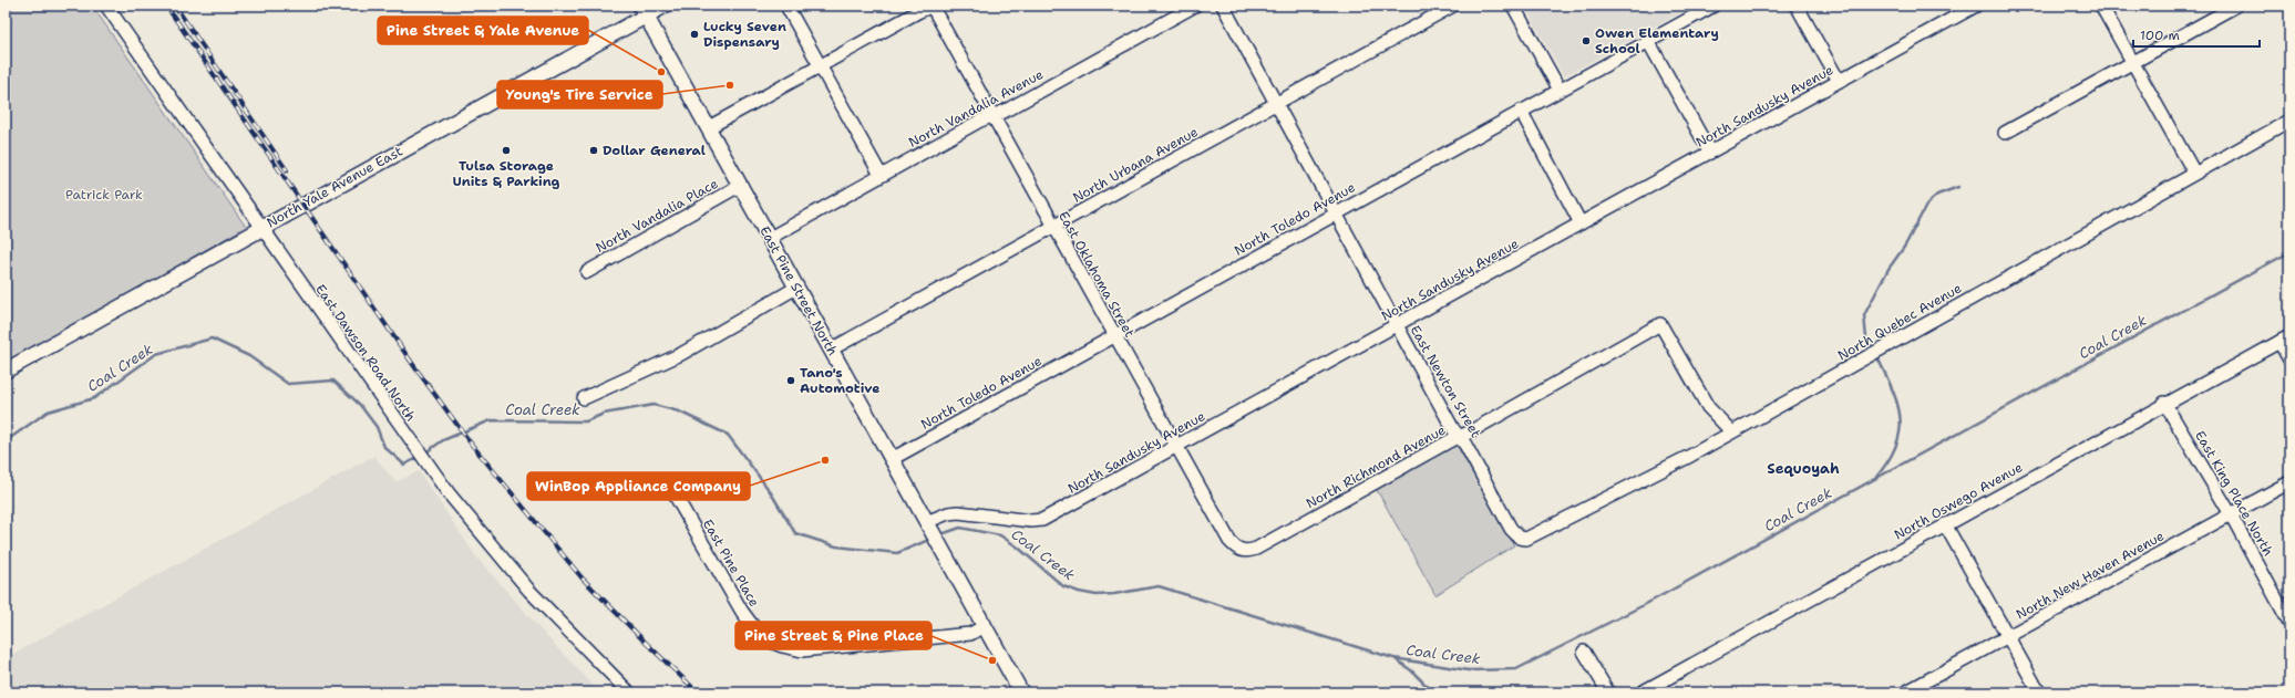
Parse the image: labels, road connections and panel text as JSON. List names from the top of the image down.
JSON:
{
  "streets": {
    "main road": ["North Yale Avenue East", "East Pine Street North"],
    "street": [
      "North Sandusky Avenue",
      "North Vandalia Avenue",
      "North Urbana Avenue",
      "North Vandalia Place",
      "North Toledo Avenue",
      "East Oklahoma Street",
      "North Quebec Avenue",
      "East Dawson Road North",
      "East Newton Street",
      "North Richmond Avenue",
      "East King Place North",
      "North Oswego Avenue",
      "East Pine Place",
      "North New Haven Avenue"
    ]
  },
  "crossings": [
    ["North Sandusky Avenue", "East Oklahoma Street"],
    ["North Sandusky Avenue", "East Pine Street North"],
    ["North Sandusky Avenue", "East Newton Street"],
    ["North Vandalia Avenue", "East Oklahoma Street"],
    ["North Vandalia Avenue", "East Pine Street North"],
    ["North Urbana Avenue", "East Oklahoma Street"],
    ["North Urbana Avenue", "East Pine Street North"],
    ["North Urbana Avenue", "East Newton Street"],
    ["North Yale Avenue East", "East Pine Street North"],
    ["North Yale Avenue East", "East Dawson Road North"],
    ["North Vandalia Place", "East Pine Street North"],
    ["North Toledo Avenue", "East Oklahoma Street"],
    ["North Toledo Avenue", "East Pine Street North"],
    ["North Toledo Avenue", "East Newton Street"],
    ["East Oklahoma Street", "North Richmond Avenue"],
    ["East Pine Street North", "East Pine Place"],
    ["North Quebec Avenue", "East Newton Street"],
    ["North Quebec Avenue", "North Richmond Avenue"],
    ["East Newton Street", "North Richmond Avenue"],
    ["East King Place North", "North Oswego Avenue"],
    ["East King Place North", "North New Haven Avenue"]
  ],
  "districts": ["Sequoyah"],
  "water": ["Coal Creek"],
  "parks": ["Patrick Park"],
  "places": [
    "Lucky Seven Dispensary",
    "Owen Elementary School",
    "Pine Street & Yale Avenue",
    "Young's Tire Service",
    "Tulsa Storage Units & Parking",
    "Dollar General",
    "Tano's Automotive",
    "WinBop Appliance Company",
    "Pine Street & Pine Place"
  ],
  "scale_bar": "100 m"
}
